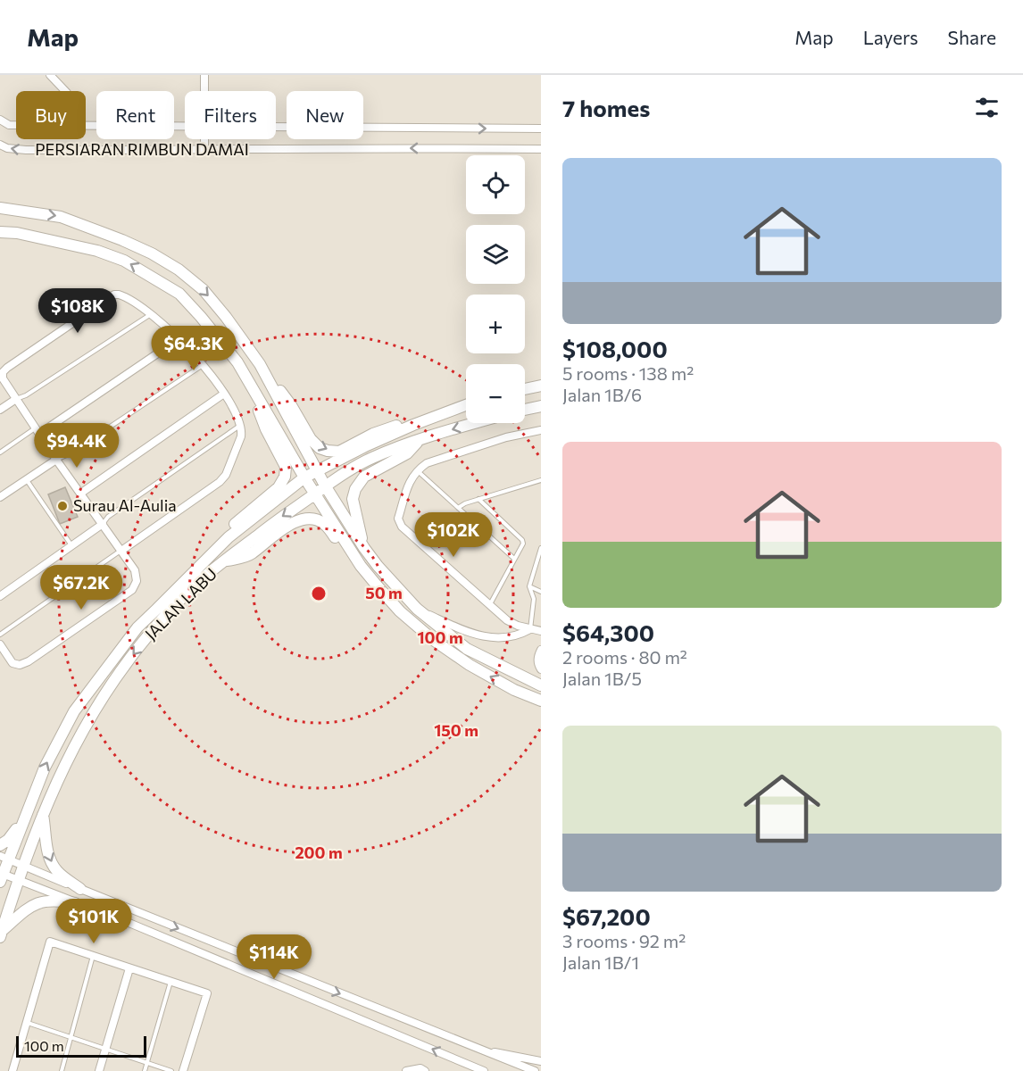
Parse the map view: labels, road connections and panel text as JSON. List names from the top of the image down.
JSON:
{
  "streets": {
    "main road": ["JALAN LABU"],
    "street": ["PERSIARAN RIMBUN DAMAI"]
  },
  "places": ["Surau Al-Aulia"],
  "scale_bar": "100 m",
  "page": {
    "header": "Map",
    "nav": ["Map", "Layers", "Share"],
    "heading": "7 homes",
    "chip": [
      "Buy",
      "Rent",
      "Filters",
      "New"
    ],
    "list": [
      {
        "name": "$108,000",
        "note": "5 rooms · 138 m² · Jalan 1B/6"
      },
      {
        "name": "$64,300",
        "note": "2 rooms · 80 m² · Jalan 1B/5"
      },
      {
        "name": "$67,200",
        "note": "3 rooms · 92 m² · Jalan 1B/1"
      }
    ],
    "map_buttons": ["+", "−"],
    "price": [
      "$108K",
      "$64.3K",
      "$94.4K",
      "$102K",
      "$67.2K",
      "$101K",
      "$114K"
    ],
    "scale": "100 m"
  },
  "rings": [
    "50 m",
    "100 m",
    "150 m",
    "200 m"
  ]
}
